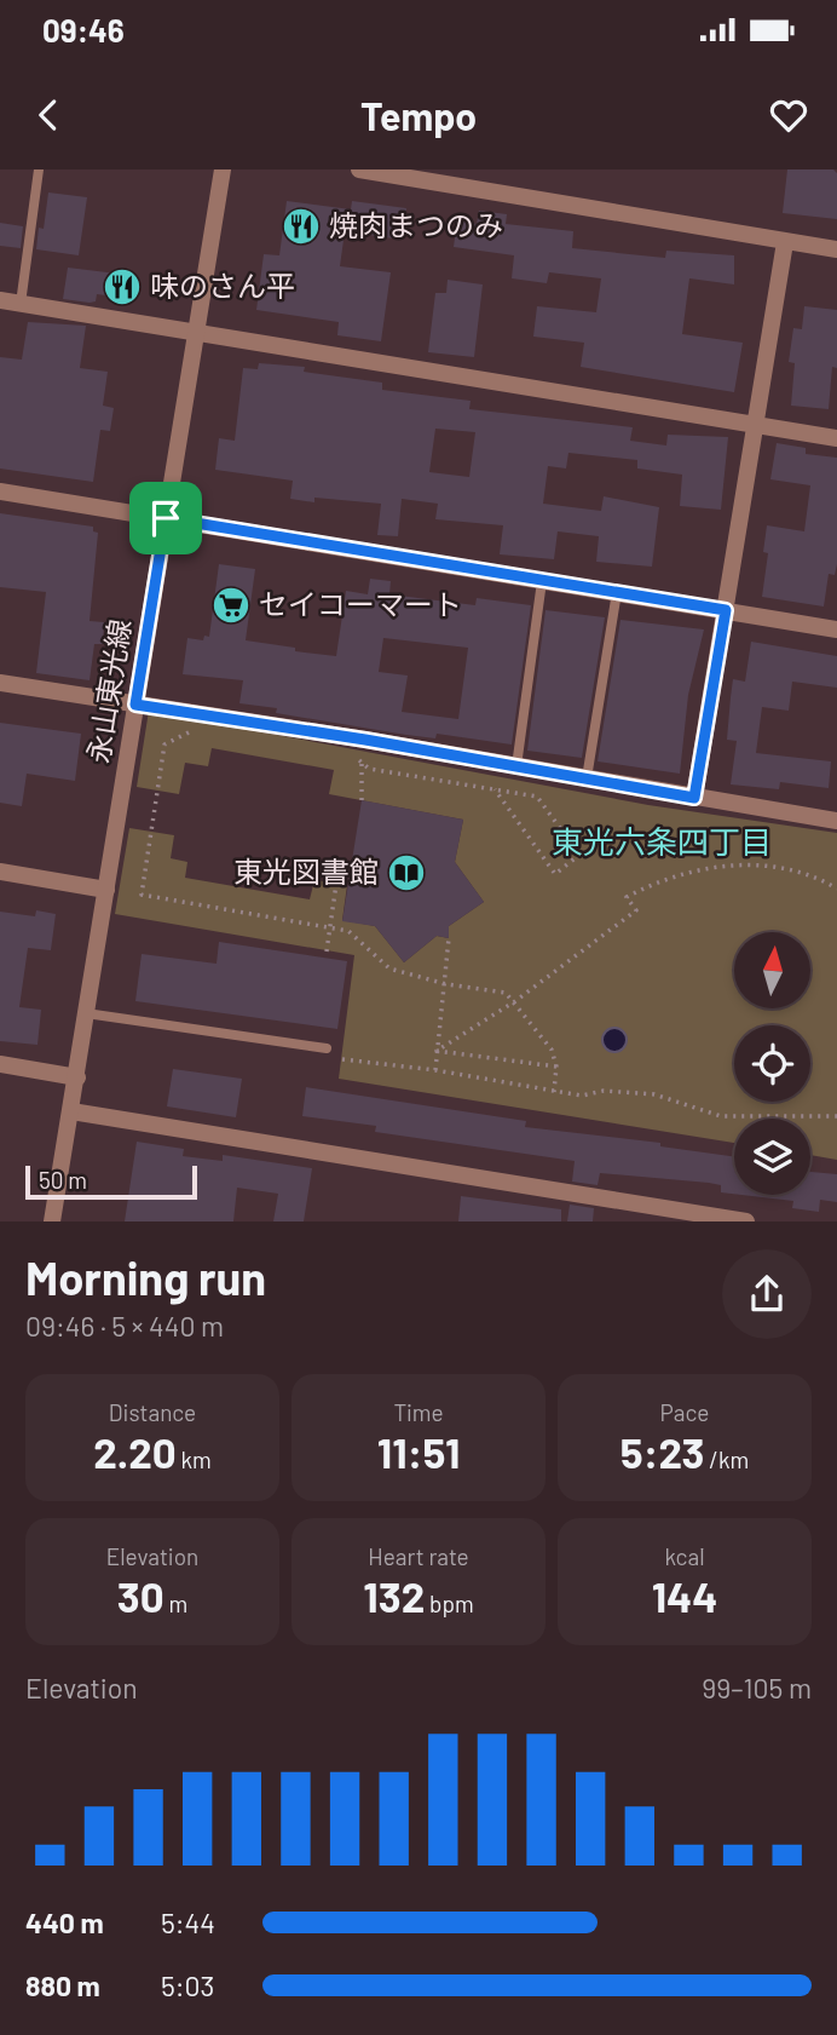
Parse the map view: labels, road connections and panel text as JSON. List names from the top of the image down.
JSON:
{
  "streets": {
    "street": ["永山東光線"]
  },
  "districts": ["東光六条四丁目"],
  "places": {
    "restaurant": ["焼肉まつのみ", "味のさん平"],
    "supermarket": ["セイコーマート"],
    "library": ["東光図書館"]
  },
  "scale_bar": "50 m",
  "north": "top",
  "page": {
    "status": "09:46",
    "header": "Tempo",
    "scale": "50 m",
    "heading": ["Morning run", "09:46 · 5 × 440 m"],
    "stats": [
      ["Distance", "2.20 km"],
      ["Time", "11:51"],
      ["Pace", "5:23 /km"],
      ["Elevation", "30 m"],
      ["Heart rate", "132 bpm"],
      ["kcal", "144"]
    ],
    "chart": ["Elevation", "99–105 m"],
    "list": [
      {
        "name": "440 m",
        "note": "5:44"
      },
      {
        "name": "880 m",
        "note": "5:03"
      }
    ]
  }
}
